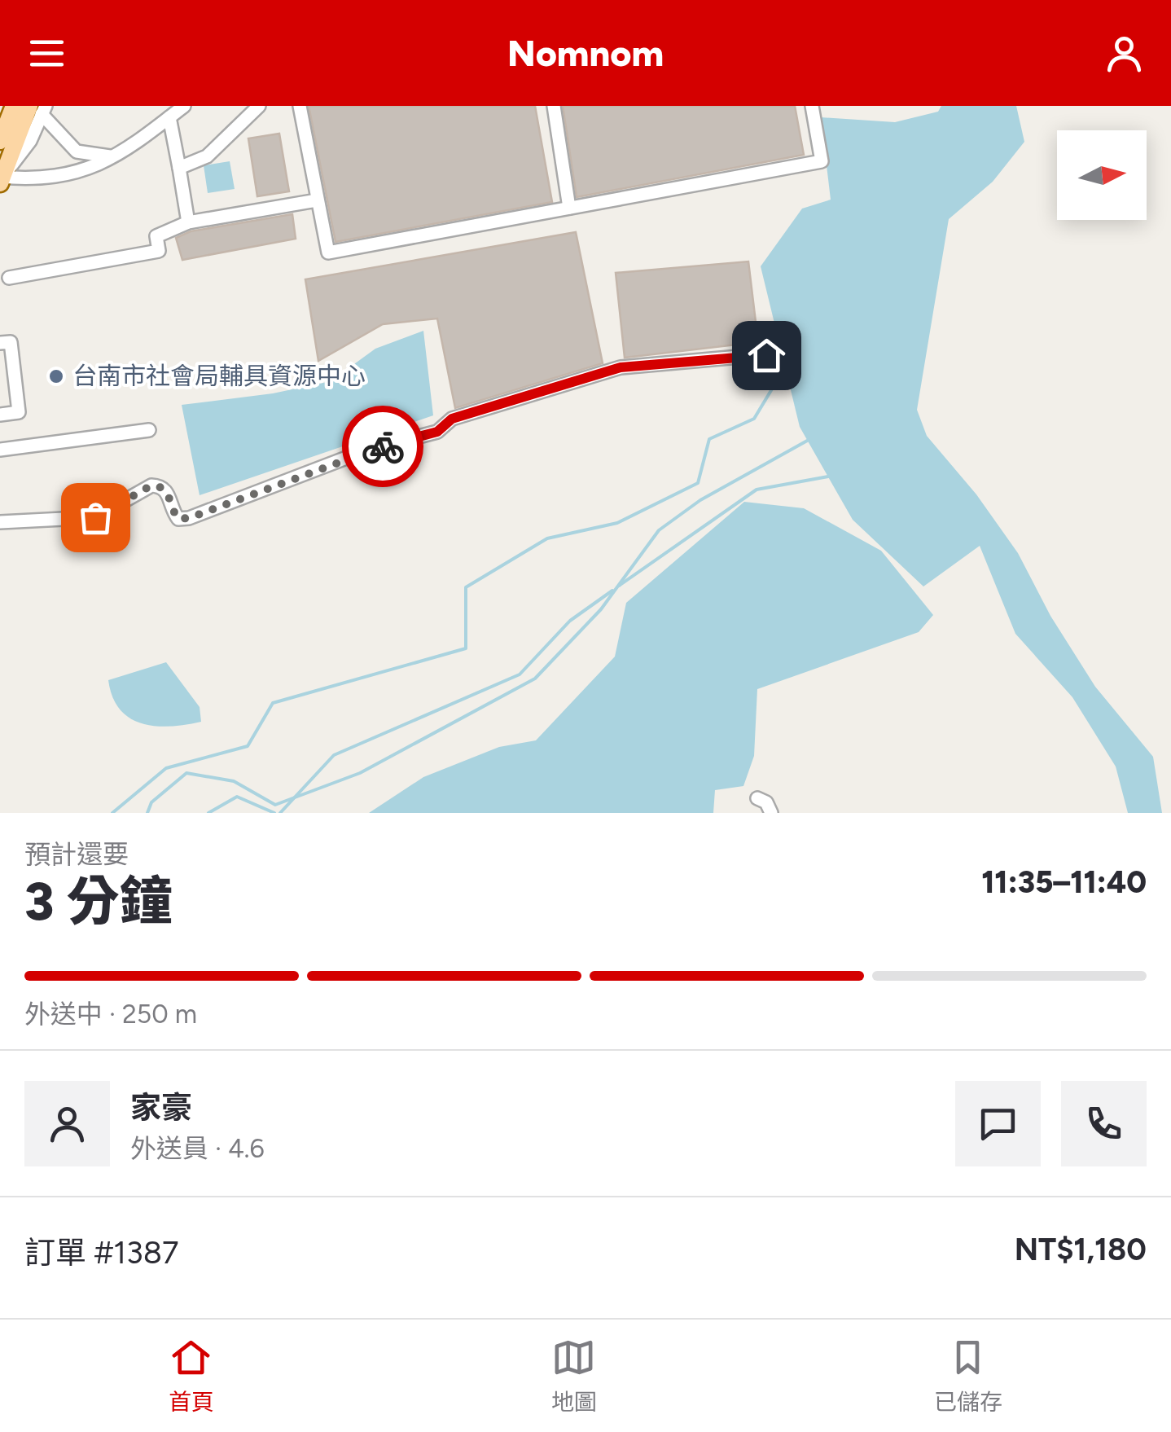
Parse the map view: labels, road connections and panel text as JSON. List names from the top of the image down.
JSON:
{
  "places": ["台南市社會局輔具資源中心"],
  "north": "right",
  "page": {
    "header": "Nomnom",
    "heading": ["3 分鐘", "預計還要", "11:35–11:40"],
    "panel": [
      "家豪",
      "外送員 · 4.6",
      "訂單 #1387",
      "NT$1,180"
    ],
    "bar": "外送中 · 250 m",
    "tabs": ["首頁", "地圖", "已儲存"]
  }
}
